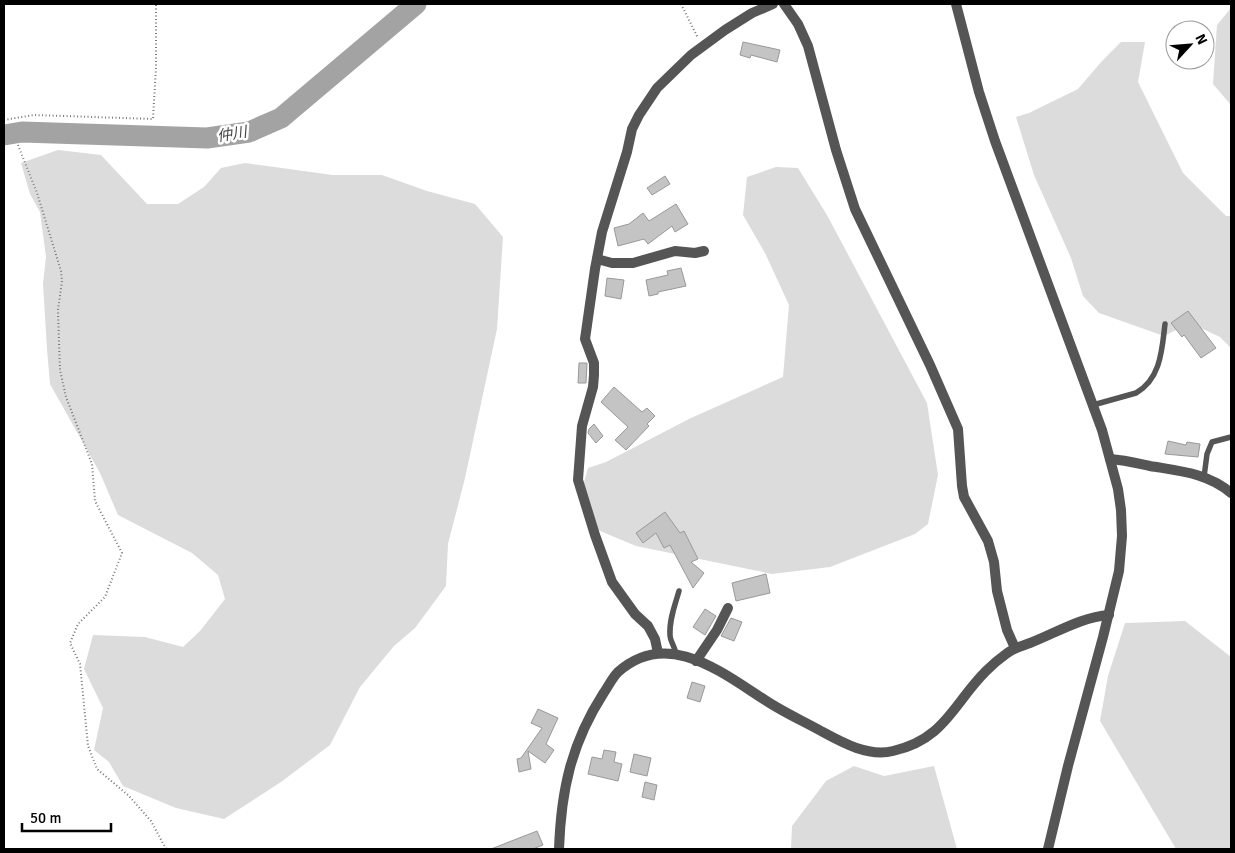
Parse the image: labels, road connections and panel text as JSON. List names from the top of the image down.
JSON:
{
  "water": ["仲川"],
  "scale_bar": "50 m",
  "north": "top right"
}
